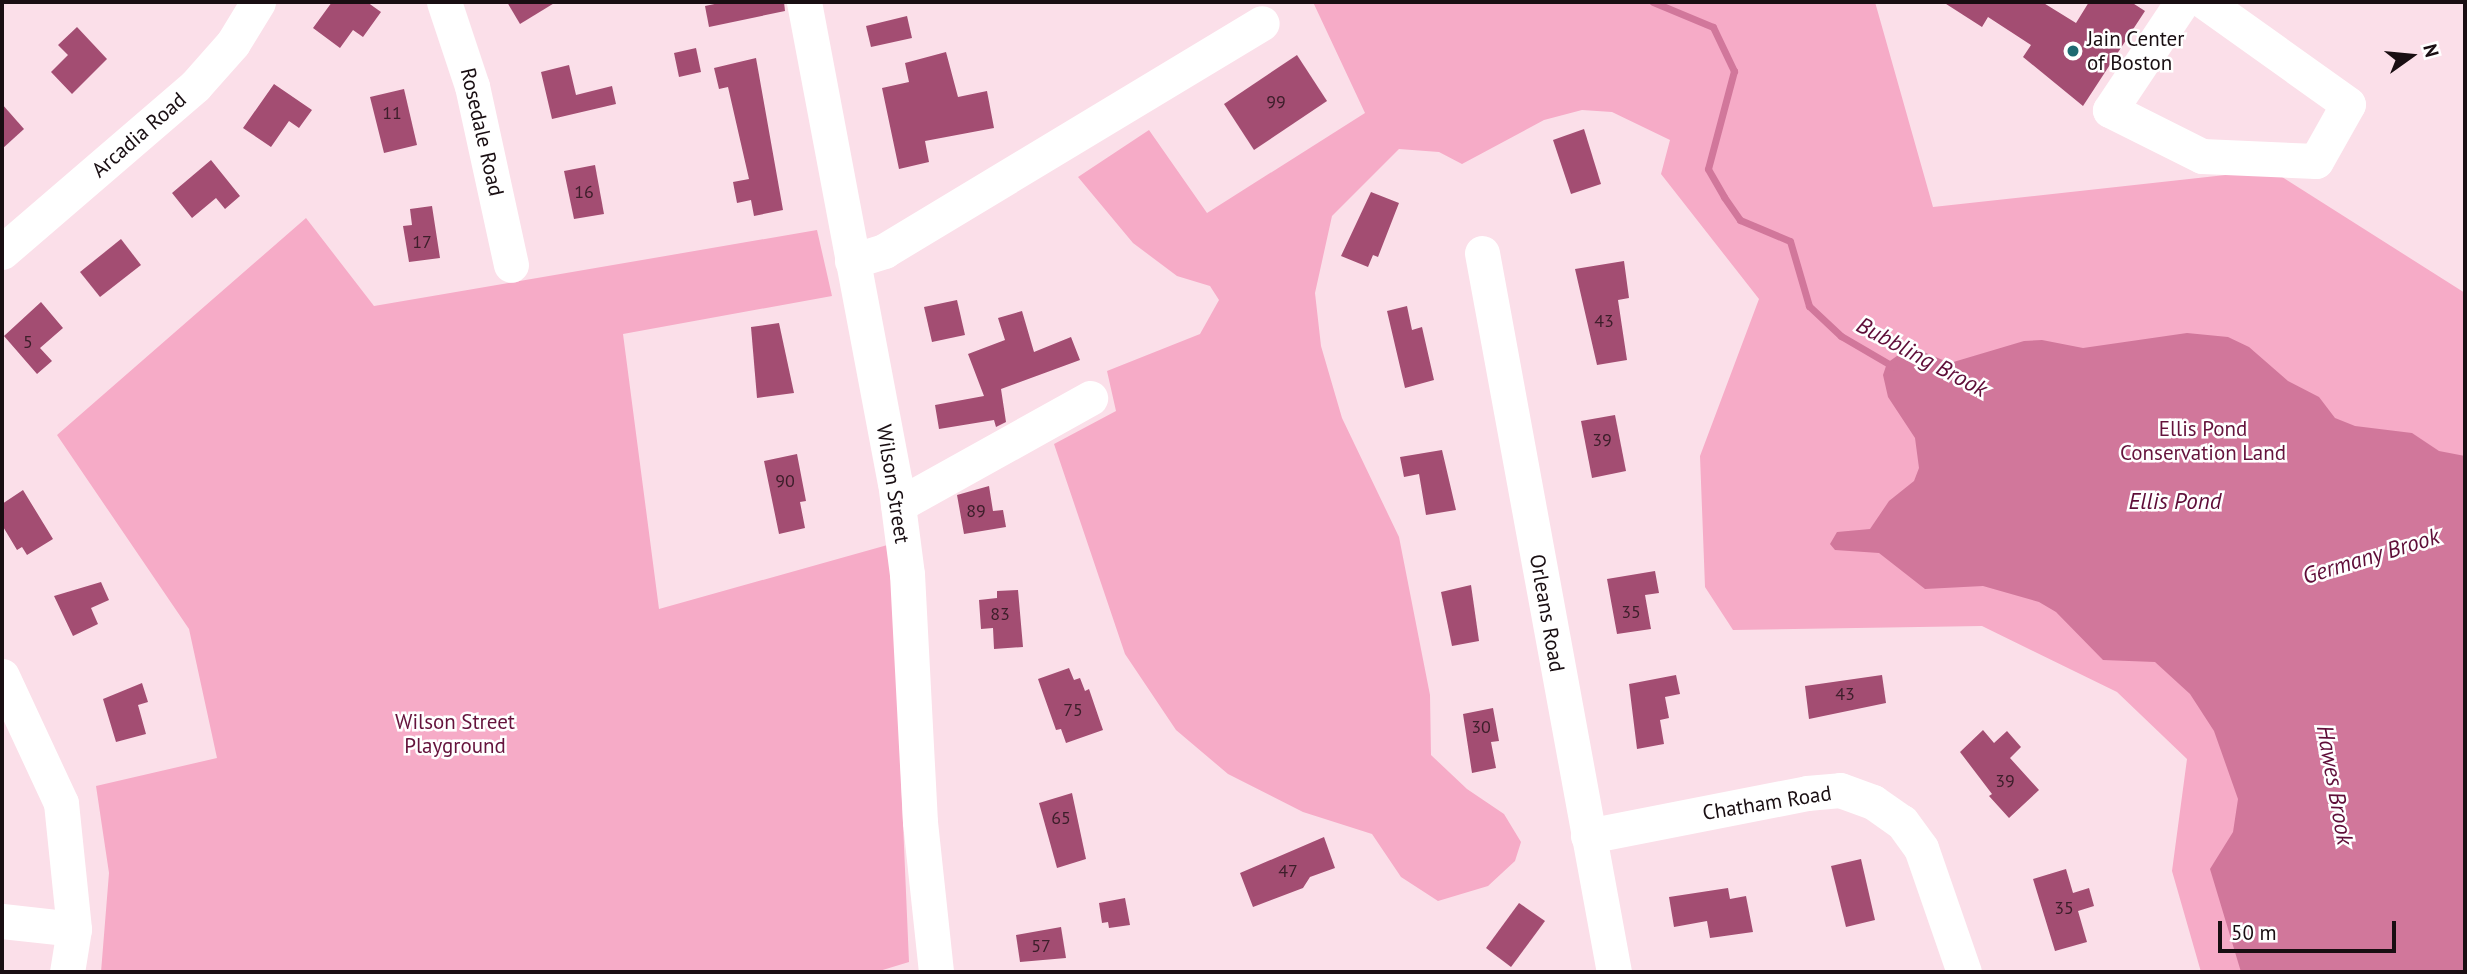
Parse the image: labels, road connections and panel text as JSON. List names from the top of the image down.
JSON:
{
  "streets": {
    "street": [
      "Rosedale Road",
      "Arcadia Road",
      "Wilson Street",
      "Orleans Road",
      "Chatham Road"
    ]
  },
  "crossings": [
    ["Orleans Road", "Chatham Road"]
  ],
  "water": [
    "Bubbling Brook",
    "Ellis Pond",
    "Germany Brook",
    "Hawes Brook"
  ],
  "parks": ["Ellis Pond Conservation Land", "Wilson Street Playground"],
  "places": ["Jain Center of Boston"],
  "house_numbers": [
    "99",
    "11",
    "16",
    "17",
    "43",
    "5",
    "39",
    "90",
    "89",
    "35",
    "83",
    "43",
    "75",
    "30",
    "39",
    "65",
    "47",
    "35",
    "57"
  ],
  "scale_bar": "50 m",
  "north": "right"
}
